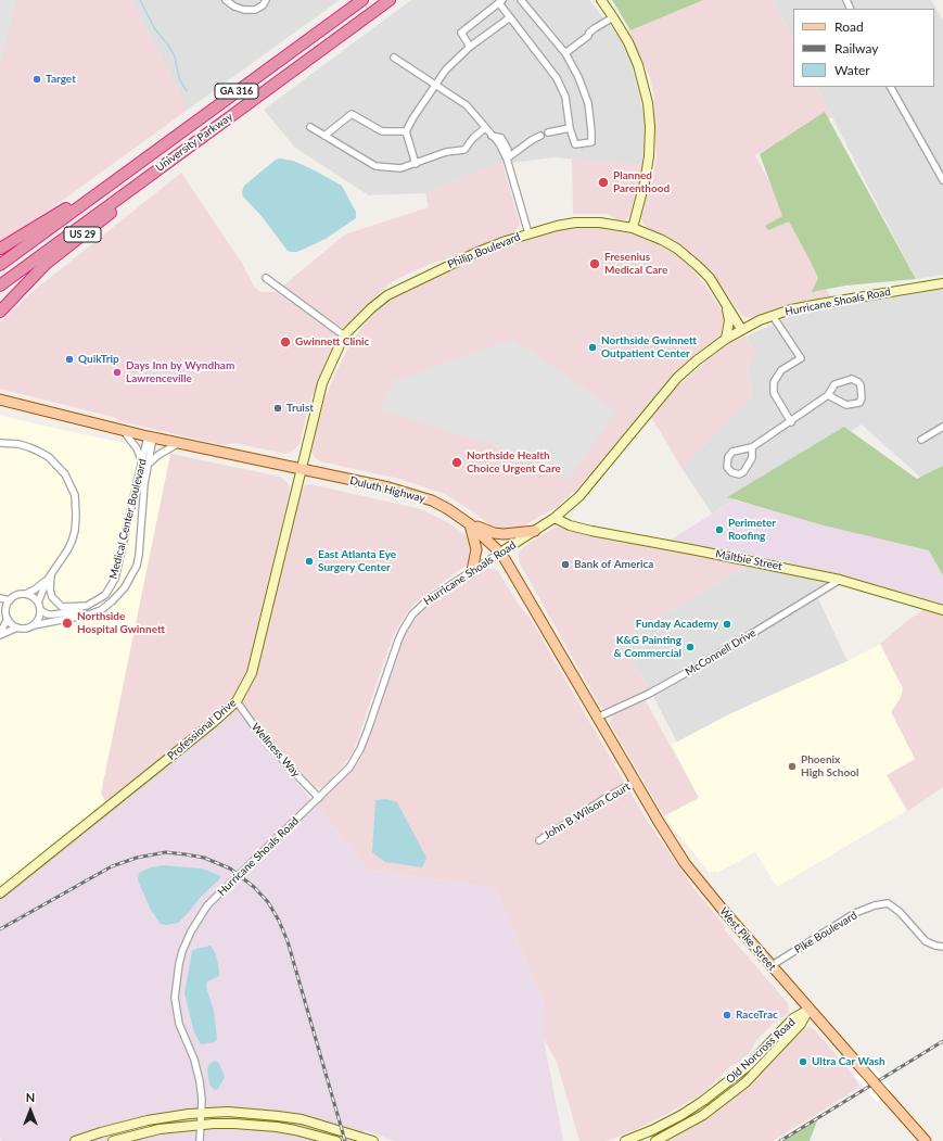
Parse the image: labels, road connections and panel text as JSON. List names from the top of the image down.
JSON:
{
  "streets": {
    "highway": ["GA 316", "University Parkway", "US 29"],
    "main road": ["Duluth Highway", "West Pike Street"],
    "street": [
      "Philip Boulevard",
      "Hurricane Shoals Road",
      "Medical Center Boulevard",
      "Maltbie Street",
      "McConnell Drive",
      "Professional Drive",
      "Wellness Way",
      "John B Wilson Court",
      "Pike Boulevard",
      "Old Norcross Road"
    ]
  },
  "crossings": [
    ["University Parkway", "US 29"],
    ["Philip Boulevard", "Hurricane Shoals Road"],
    ["Philip Boulevard", "Duluth Highway"],
    ["Philip Boulevard", "Professional Drive"],
    ["Hurricane Shoals Road", "Duluth Highway"],
    ["Hurricane Shoals Road", "Maltbie Street"],
    ["Hurricane Shoals Road", "Wellness Way"],
    ["Duluth Highway", "Medical Center Boulevard"],
    ["Duluth Highway", "McConnell Drive"],
    ["Duluth Highway", "Professional Drive"],
    ["Duluth Highway", "West Pike Street"],
    ["Maltbie Street", "McConnell Drive"],
    ["McConnell Drive", "West Pike Street"],
    ["Professional Drive", "Wellness Way"],
    ["John B Wilson Court", "West Pike Street"],
    ["Pike Boulevard", "West Pike Street"],
    ["West Pike Street", "Old Norcross Road"]
  ],
  "places": [
    "Target",
    "Planned Parenthood",
    "Fresenius Medical Care",
    "Gwinnett Clinic",
    "Northside Gwinnett Outpatient Center",
    "QuikTrip",
    "Days Inn by Wyndham Lawrenceville",
    "Truist",
    "Northside Health Choice Urgent Care",
    "Perimeter Roofing",
    "East Atlanta Eye Surgery Center",
    "Bank of America",
    "Northside Hospital Gwinnett",
    "Funday Academy",
    "K&G Painting & Commercial",
    "Phoenix High School",
    "RaceTrac",
    "Ultra Car Wash"
  ],
  "legend": ["Road", "Railway", "Water"],
  "north": "top"
}
